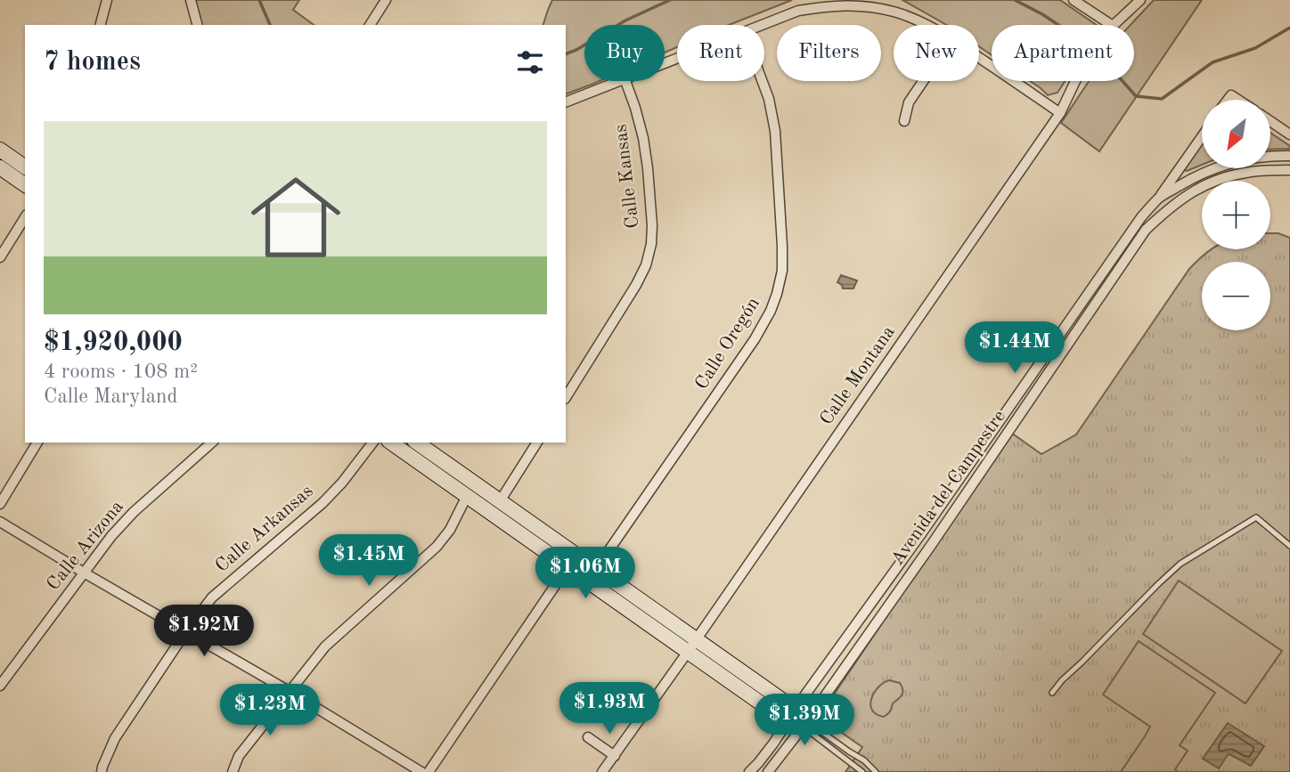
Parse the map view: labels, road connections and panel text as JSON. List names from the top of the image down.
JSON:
{
  "streets": {
    "street": [
      "Calle Kansas",
      "Calle Oregón",
      "Calle Montana",
      "Avenida del Campestre",
      "Calle Arkansas",
      "Calle Arizona"
    ]
  },
  "north": "bottom left",
  "page": {
    "chip": [
      "Buy",
      "Rent",
      "Filters",
      "New",
      "Apartment"
    ],
    "heading": "7 homes",
    "map_buttons": ["+", "−"],
    "list": [
      {
        "name": "$1,920,000",
        "note": "4 rooms · 108 m² · Calle Maryland"
      }
    ],
    "price": [
      "$1.44M",
      "$1.45M",
      "$1.06M",
      "$1.92M",
      "$1.93M",
      "$1.23M",
      "$1.39M"
    ]
  }
}
